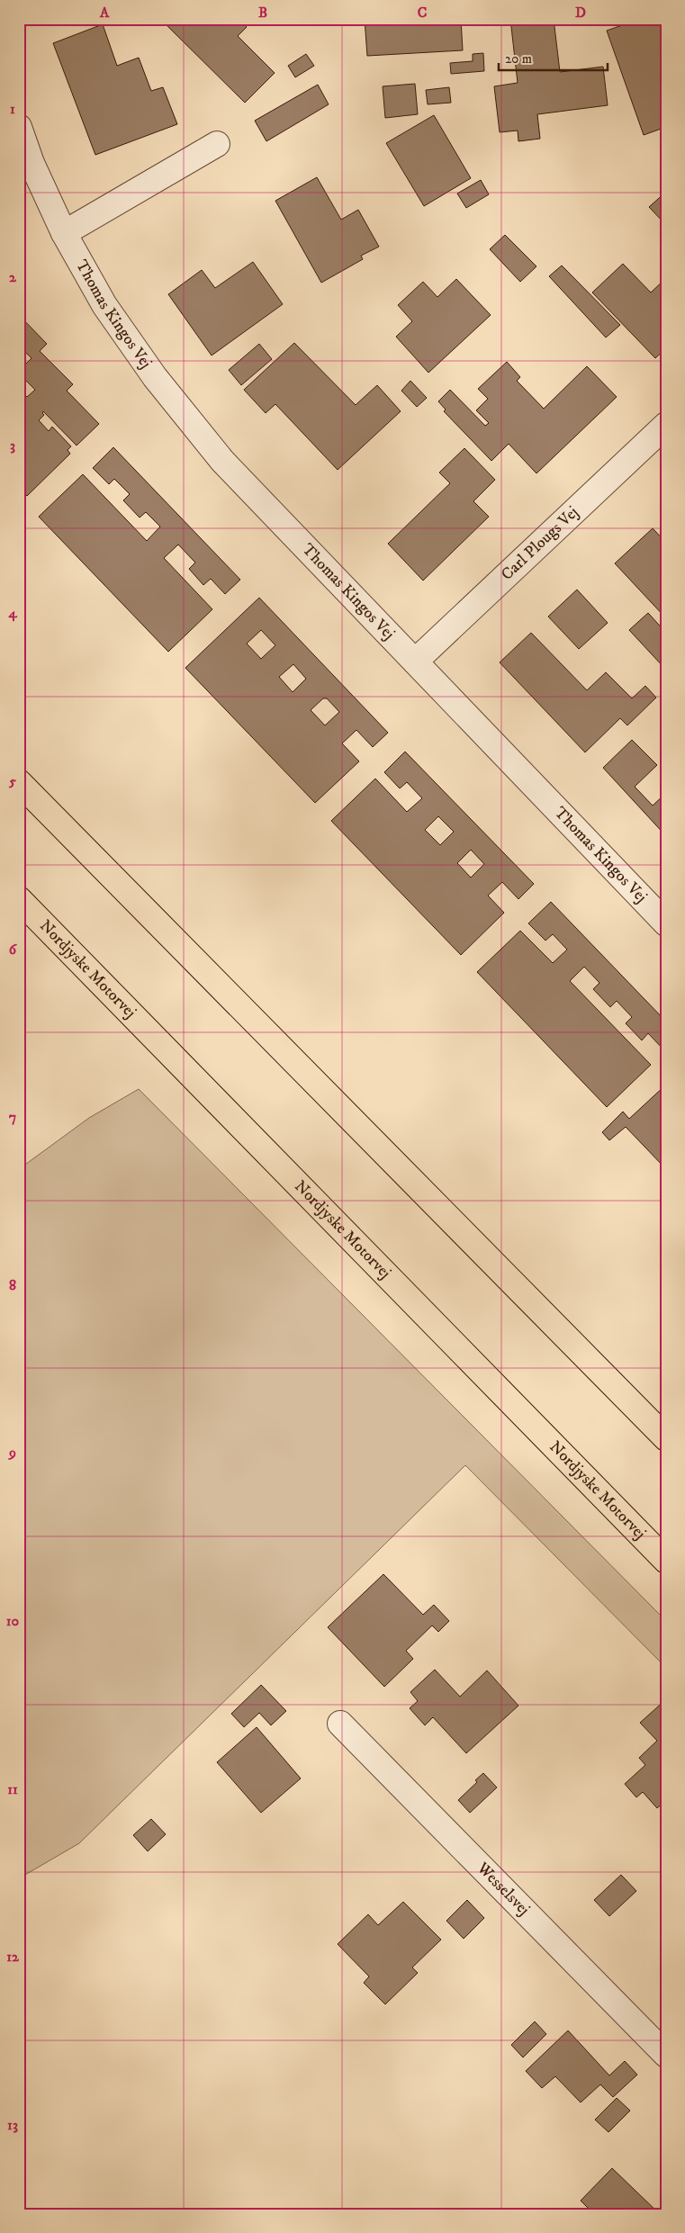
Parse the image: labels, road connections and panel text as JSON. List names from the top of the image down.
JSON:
{
  "streets": {
    "highway": ["Nordjyske Motorvej"],
    "street": ["Thomas Kingos Vej", "Carl Plougs Vej", "Wesselsvej"]
  },
  "crossings": [
    ["Thomas Kingos Vej", "Carl Plougs Vej"]
  ],
  "scale_bar": "20 m",
  "grid": {
    "columns": [
      "A",
      "B",
      "C",
      "D"
    ],
    "rows": [
      "1",
      "2",
      "3",
      "4",
      "5",
      "6",
      "7",
      "8",
      "9",
      "10",
      "11",
      "12",
      "13"
    ]
  }
}
